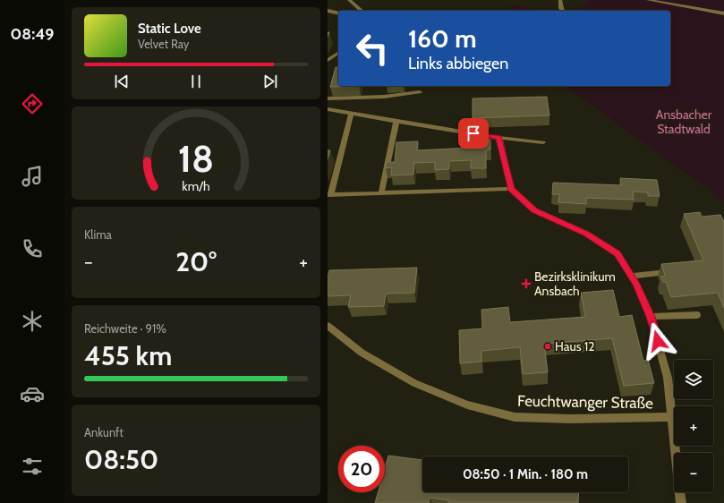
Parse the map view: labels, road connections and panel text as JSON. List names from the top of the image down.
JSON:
{
  "streets": {
    "street": ["Feuchtwanger Straße"]
  },
  "parks": ["Ansbacher Stadtwald"],
  "places": {
    "health": ["Bezirksklinikum Ansbach"],
    "other": ["Haus 12"]
  },
  "page": {
    "tabs": "08:49",
    "turn": ["160 m", "Links abbiegen"],
    "song": ["Static Love", "Velvet Ray"],
    "tile": [
      "Klima",
      ["Reichweite · 91%", "455 km"],
      ["Ankunft", "08:50"]
    ],
    "heat": ["−", "20°", "+"],
    "map_buttons": ["+", "−"],
    "limit": "20",
    "trip": "08:50 · 1 Min. · 180 m",
    "gauge": ["18", "km/h"]
  }
}
